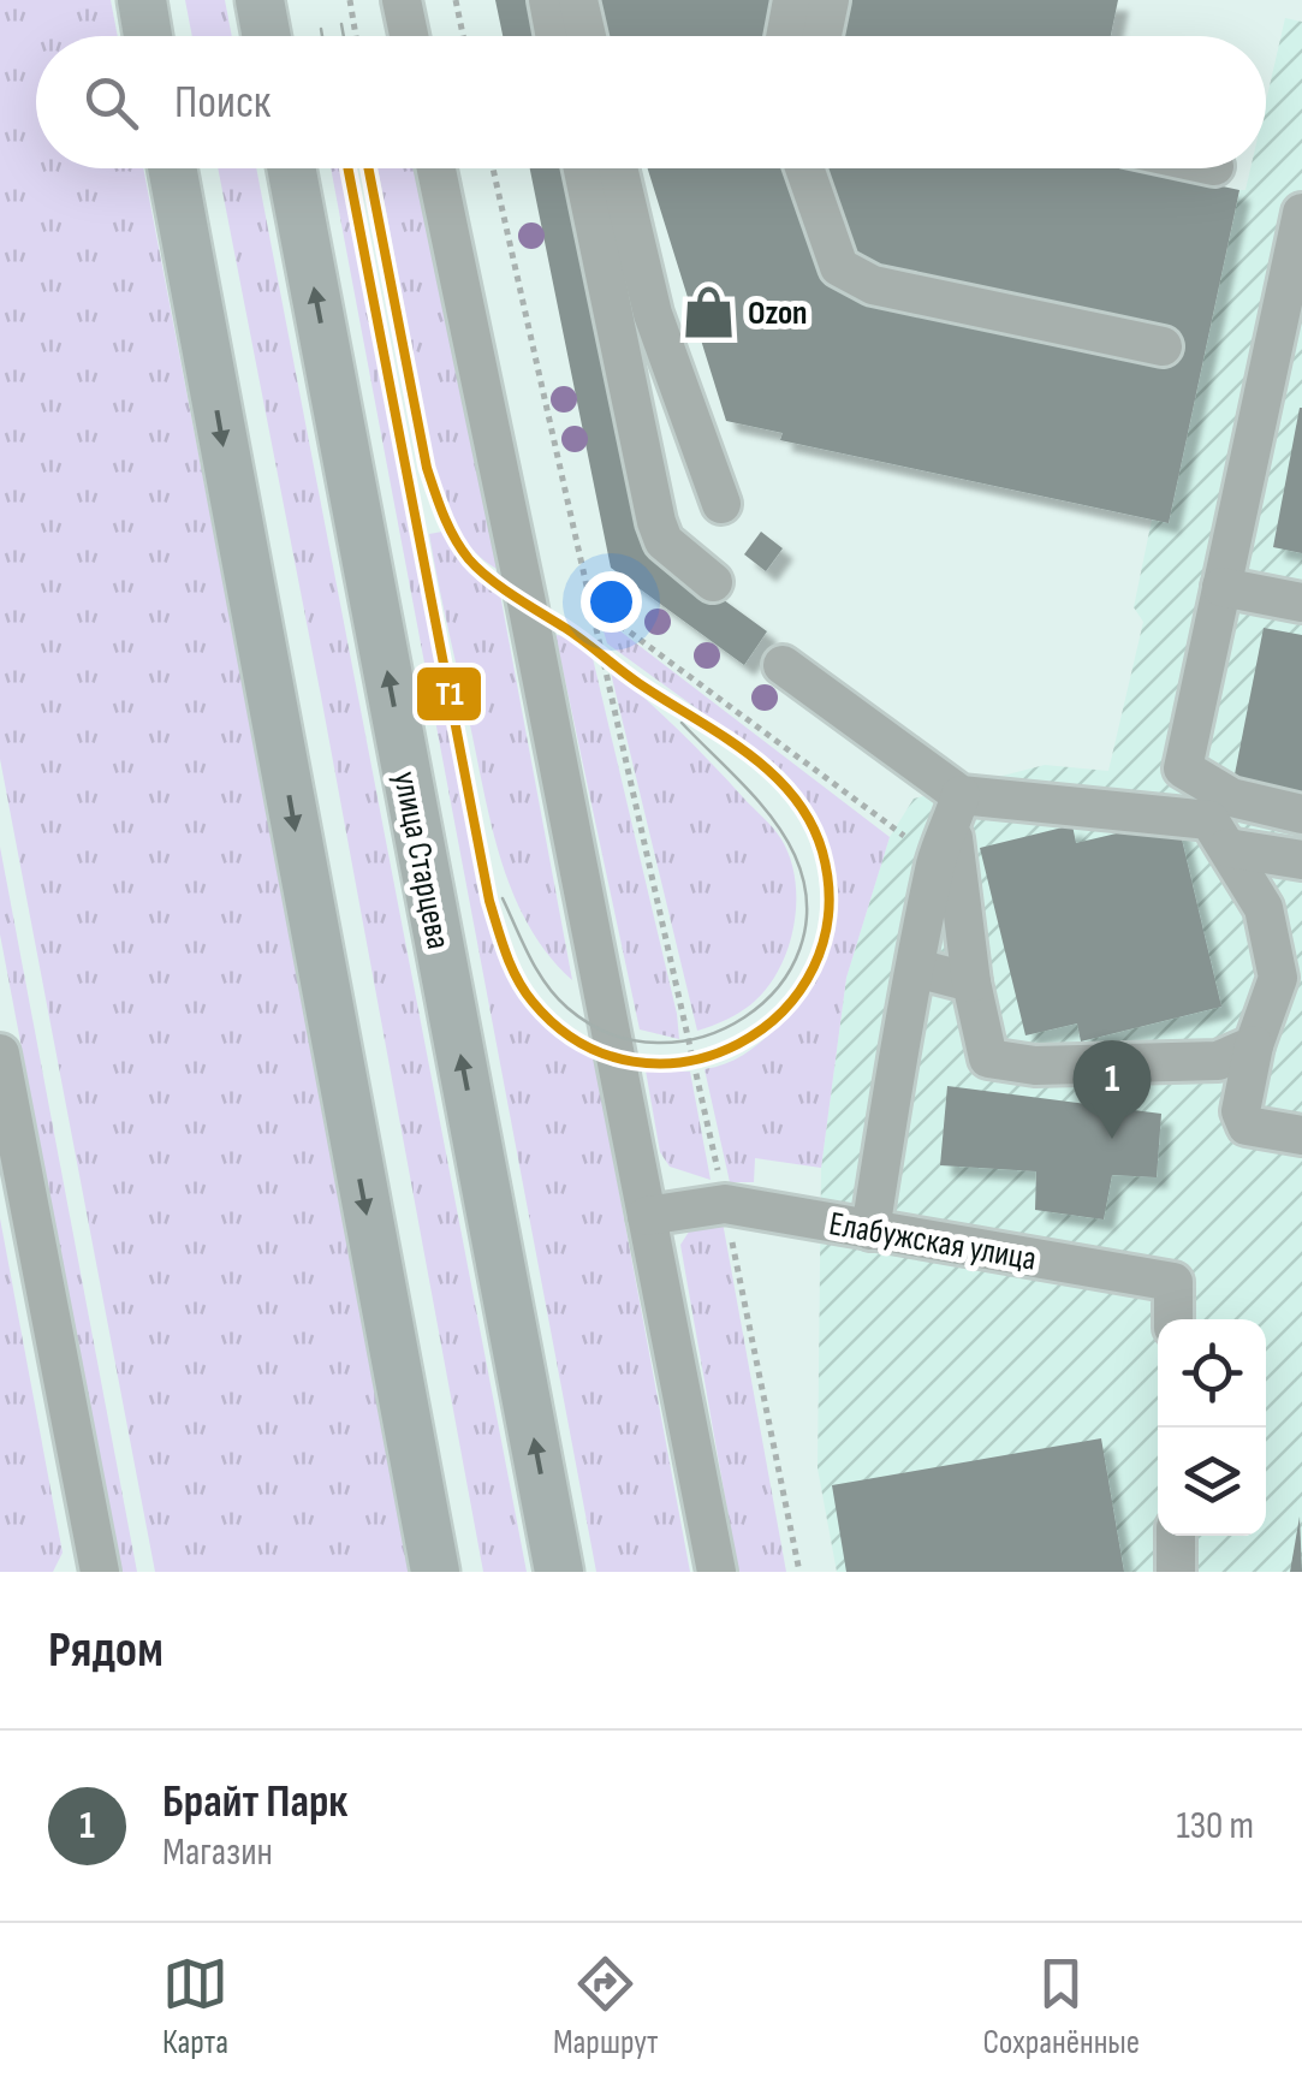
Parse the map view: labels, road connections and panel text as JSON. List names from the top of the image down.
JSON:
{
  "streets": {
    "main road": ["улица Старцева"],
    "street": ["Елабужская улица"]
  },
  "places": {
    "shop": ["Ozon"]
  },
  "lines": ["transit line T1"],
  "page": {
    "search": "Поиск",
    "pins": "1",
    "heading": "Рядом",
    "list": [
      {
        "mark": "1",
        "name": "Брайт Парк",
        "note": "Магазин",
        "value": "130 m"
      }
    ],
    "nav": ["Карта", "Маршрут", "Сохранённые"]
  }
}
